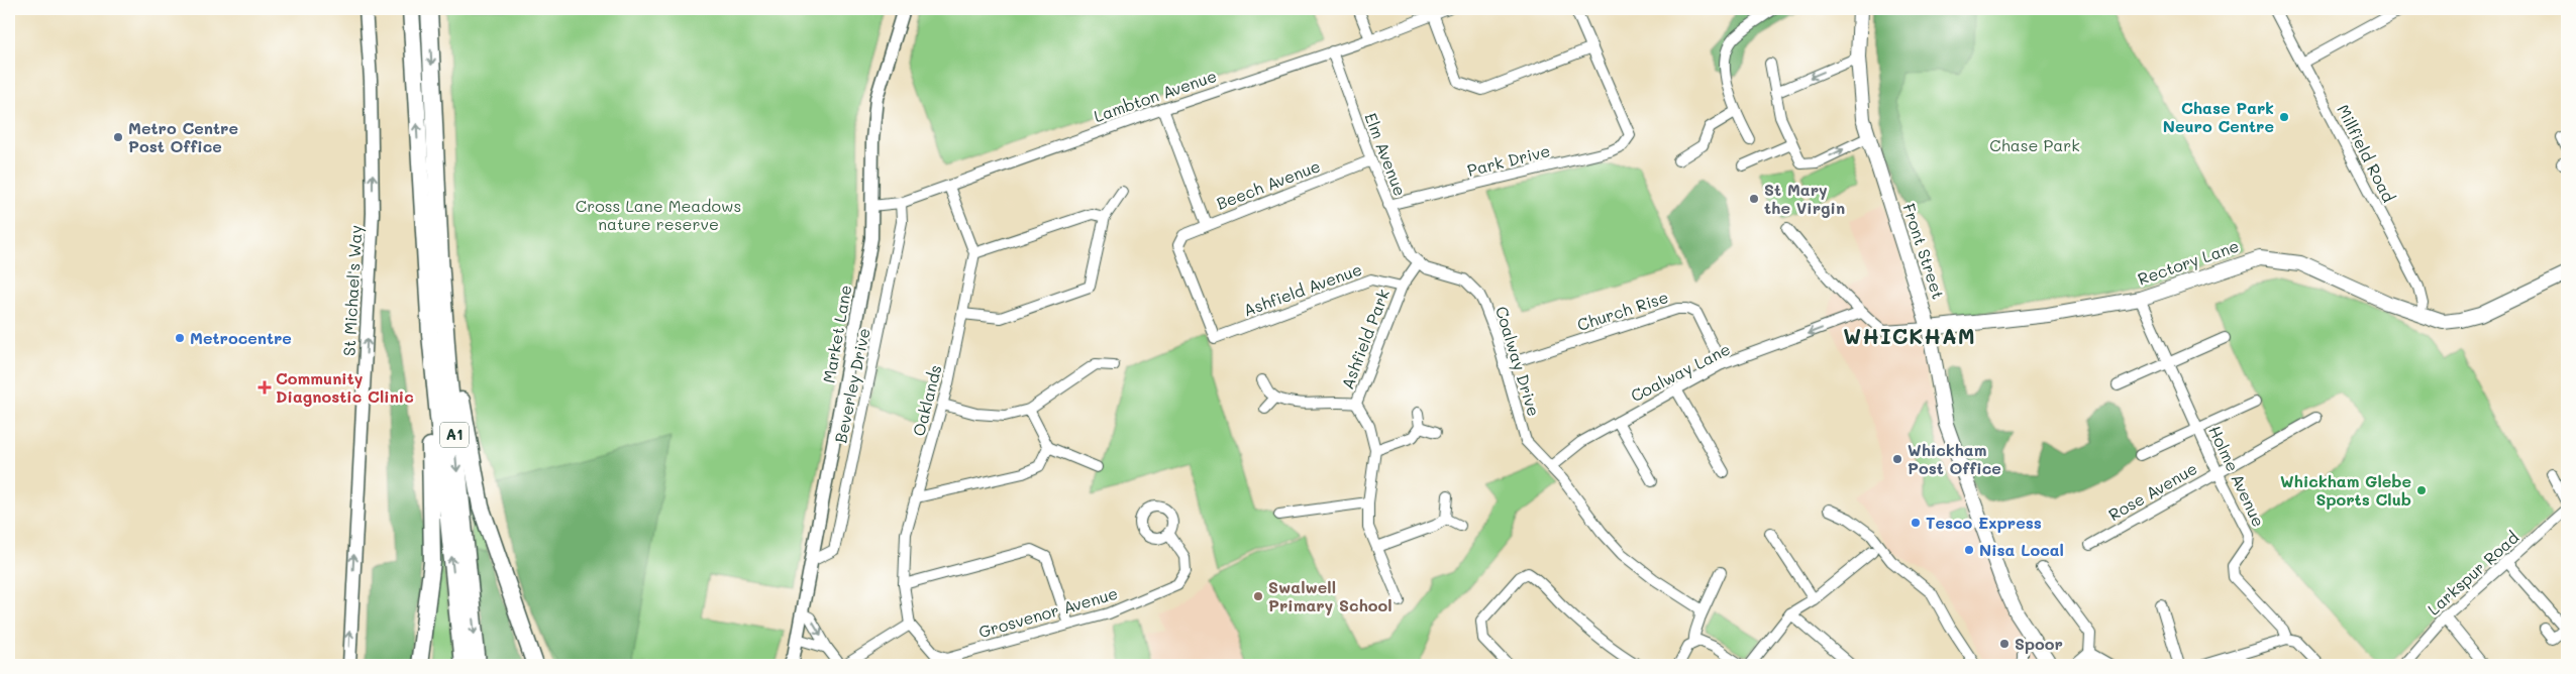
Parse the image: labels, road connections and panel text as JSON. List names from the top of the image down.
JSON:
{
  "streets": {
    "highway": ["A1"],
    "main road": ["Front Street", "Rectory Lane"],
    "street": [
      "Lambton Avenue",
      "Millfield Road",
      "Elm Avenue",
      "Park Drive",
      "Beech Avenue",
      "Ashfield Avenue",
      "St Michael's Way",
      "Church Rise",
      "Market Lane",
      "Ashfield Park",
      "Coalway Drive",
      "Coalway Lane",
      "Beverley Drive",
      "Oaklands",
      "Holme Avenue",
      "Rose Avenue",
      "Larkspur Road",
      "Grosvenor Avenue"
    ]
  },
  "crossings": [
    ["Lambton Avenue", "Elm Avenue"],
    ["Lambton Avenue", "Market Lane"],
    ["Lambton Avenue", "Beverley Drive"],
    ["Millfield Road", "Rectory Lane"],
    ["Elm Avenue", "Park Drive"],
    ["Elm Avenue", "Beech Avenue"],
    ["Elm Avenue", "Ashfield Park"],
    ["Elm Avenue", "Coalway Drive"],
    ["Beech Avenue", "Ashfield Avenue"],
    ["Front Street", "Rectory Lane"],
    ["Rectory Lane", "Holme Avenue"],
    ["Ashfield Avenue", "Ashfield Park"],
    ["Church Rise", "Coalway Drive"],
    ["Church Rise", "Coalway Lane"],
    ["Market Lane", "Beverley Drive"],
    ["Ashfield Park", "Coalway Drive"],
    ["Coalway Drive", "Coalway Lane"],
    ["Oaklands", "Grosvenor Avenue"],
    ["Holme Avenue", "Rose Avenue"]
  ],
  "one_way": ["St Michael's Way", "Coalway Lane"],
  "districts": ["WHICKHAM"],
  "parks": ["Chase Park", "Cross Lane Meadows nature reserve"],
  "places": {
    "other": [
      "Chase Park Neuro Centre",
      "Metro Centre Post Office",
      "St Mary the Virgin",
      "Metrocentre",
      "Whickham Post Office",
      "Whickham Glebe Sports Club",
      "Tesco Express",
      "Nisa Local",
      "Swalwell Primary School",
      "Spoor"
    ],
    "health": ["Community Diagnostic Clinic"]
  }
}
